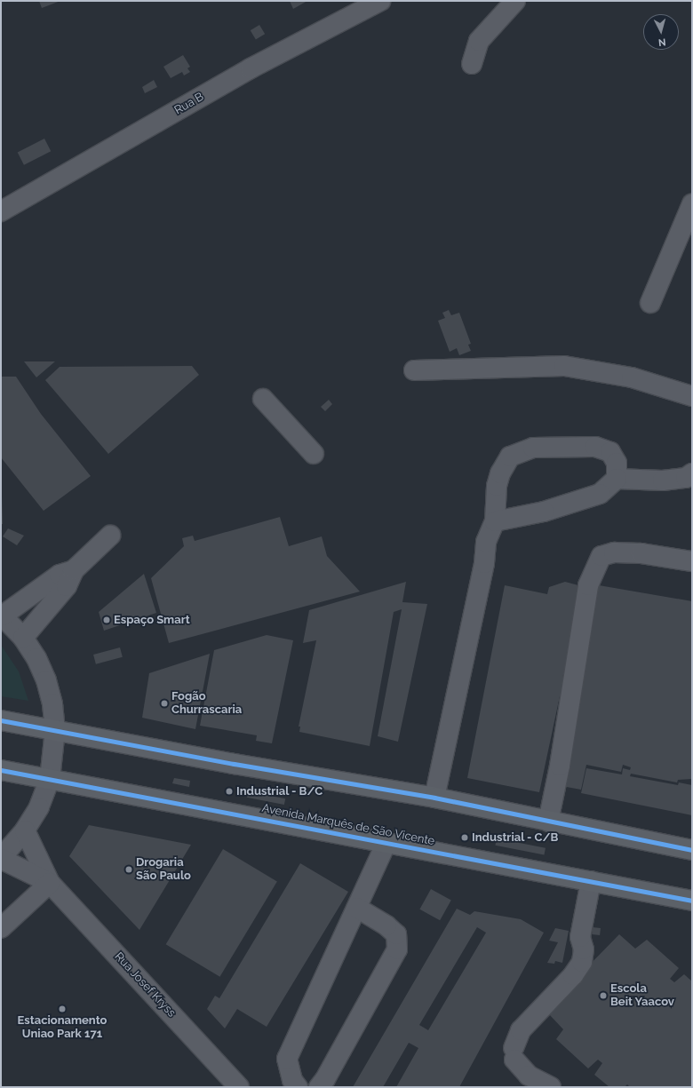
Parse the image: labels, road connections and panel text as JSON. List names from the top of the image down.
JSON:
{
  "streets": {
    "main road": ["Avenida Marquês de São Vicente"],
    "street": ["Rua B", "Rua Josef Kryss"]
  },
  "places": [
    "Espaço Smart",
    "Fogão Churrascaria",
    "Industrial - B/C",
    "Industrial - C/B",
    "Drogaria São Paulo",
    "Escola Beit Yaacov",
    "Estacionamento Uniao Park 171"
  ],
  "north": "bottom"
}
